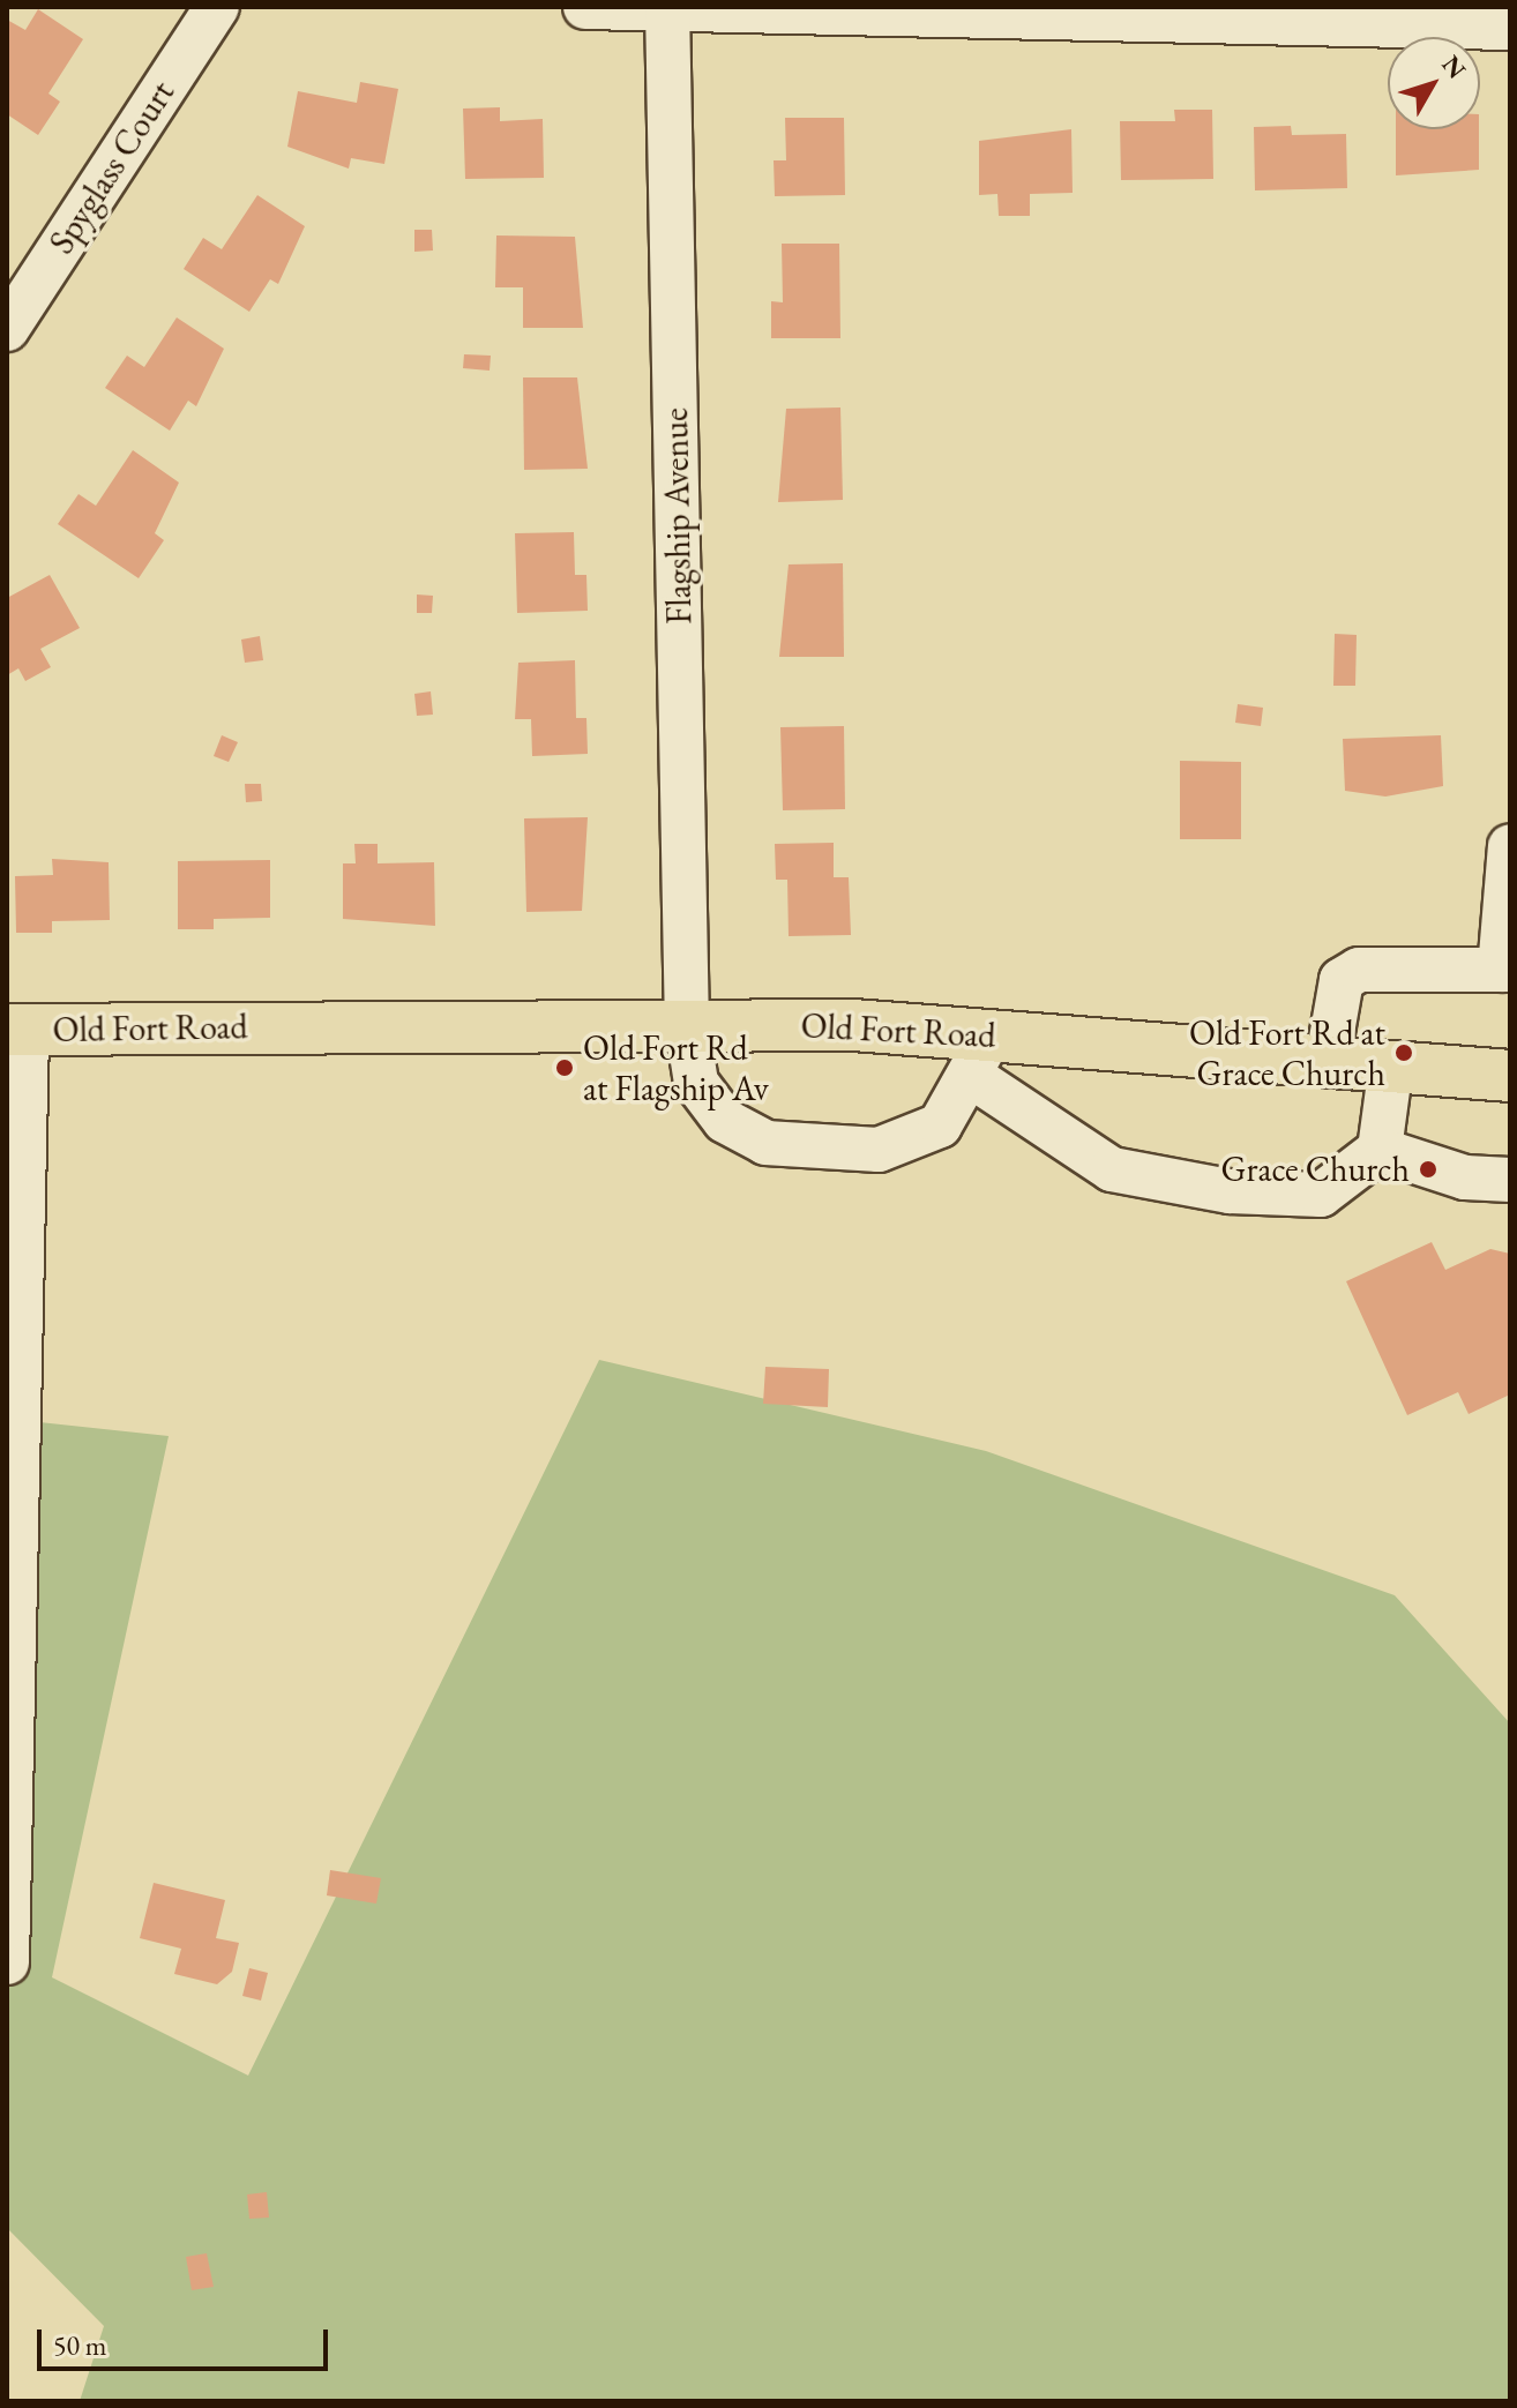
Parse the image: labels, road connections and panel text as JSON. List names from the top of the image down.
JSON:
{
  "streets": {
    "main road": ["Old Fort Road"],
    "street": ["Spyglass Court", "Flagship Avenue"]
  },
  "crossings": [
    ["Flagship Avenue", "Old Fort Road"]
  ],
  "places": ["Old Fort Rd at Grace Church", "Old Fort Rd at Flagship Av", "Grace Church"],
  "scale_bar": "50 m",
  "north": "top right"
}
